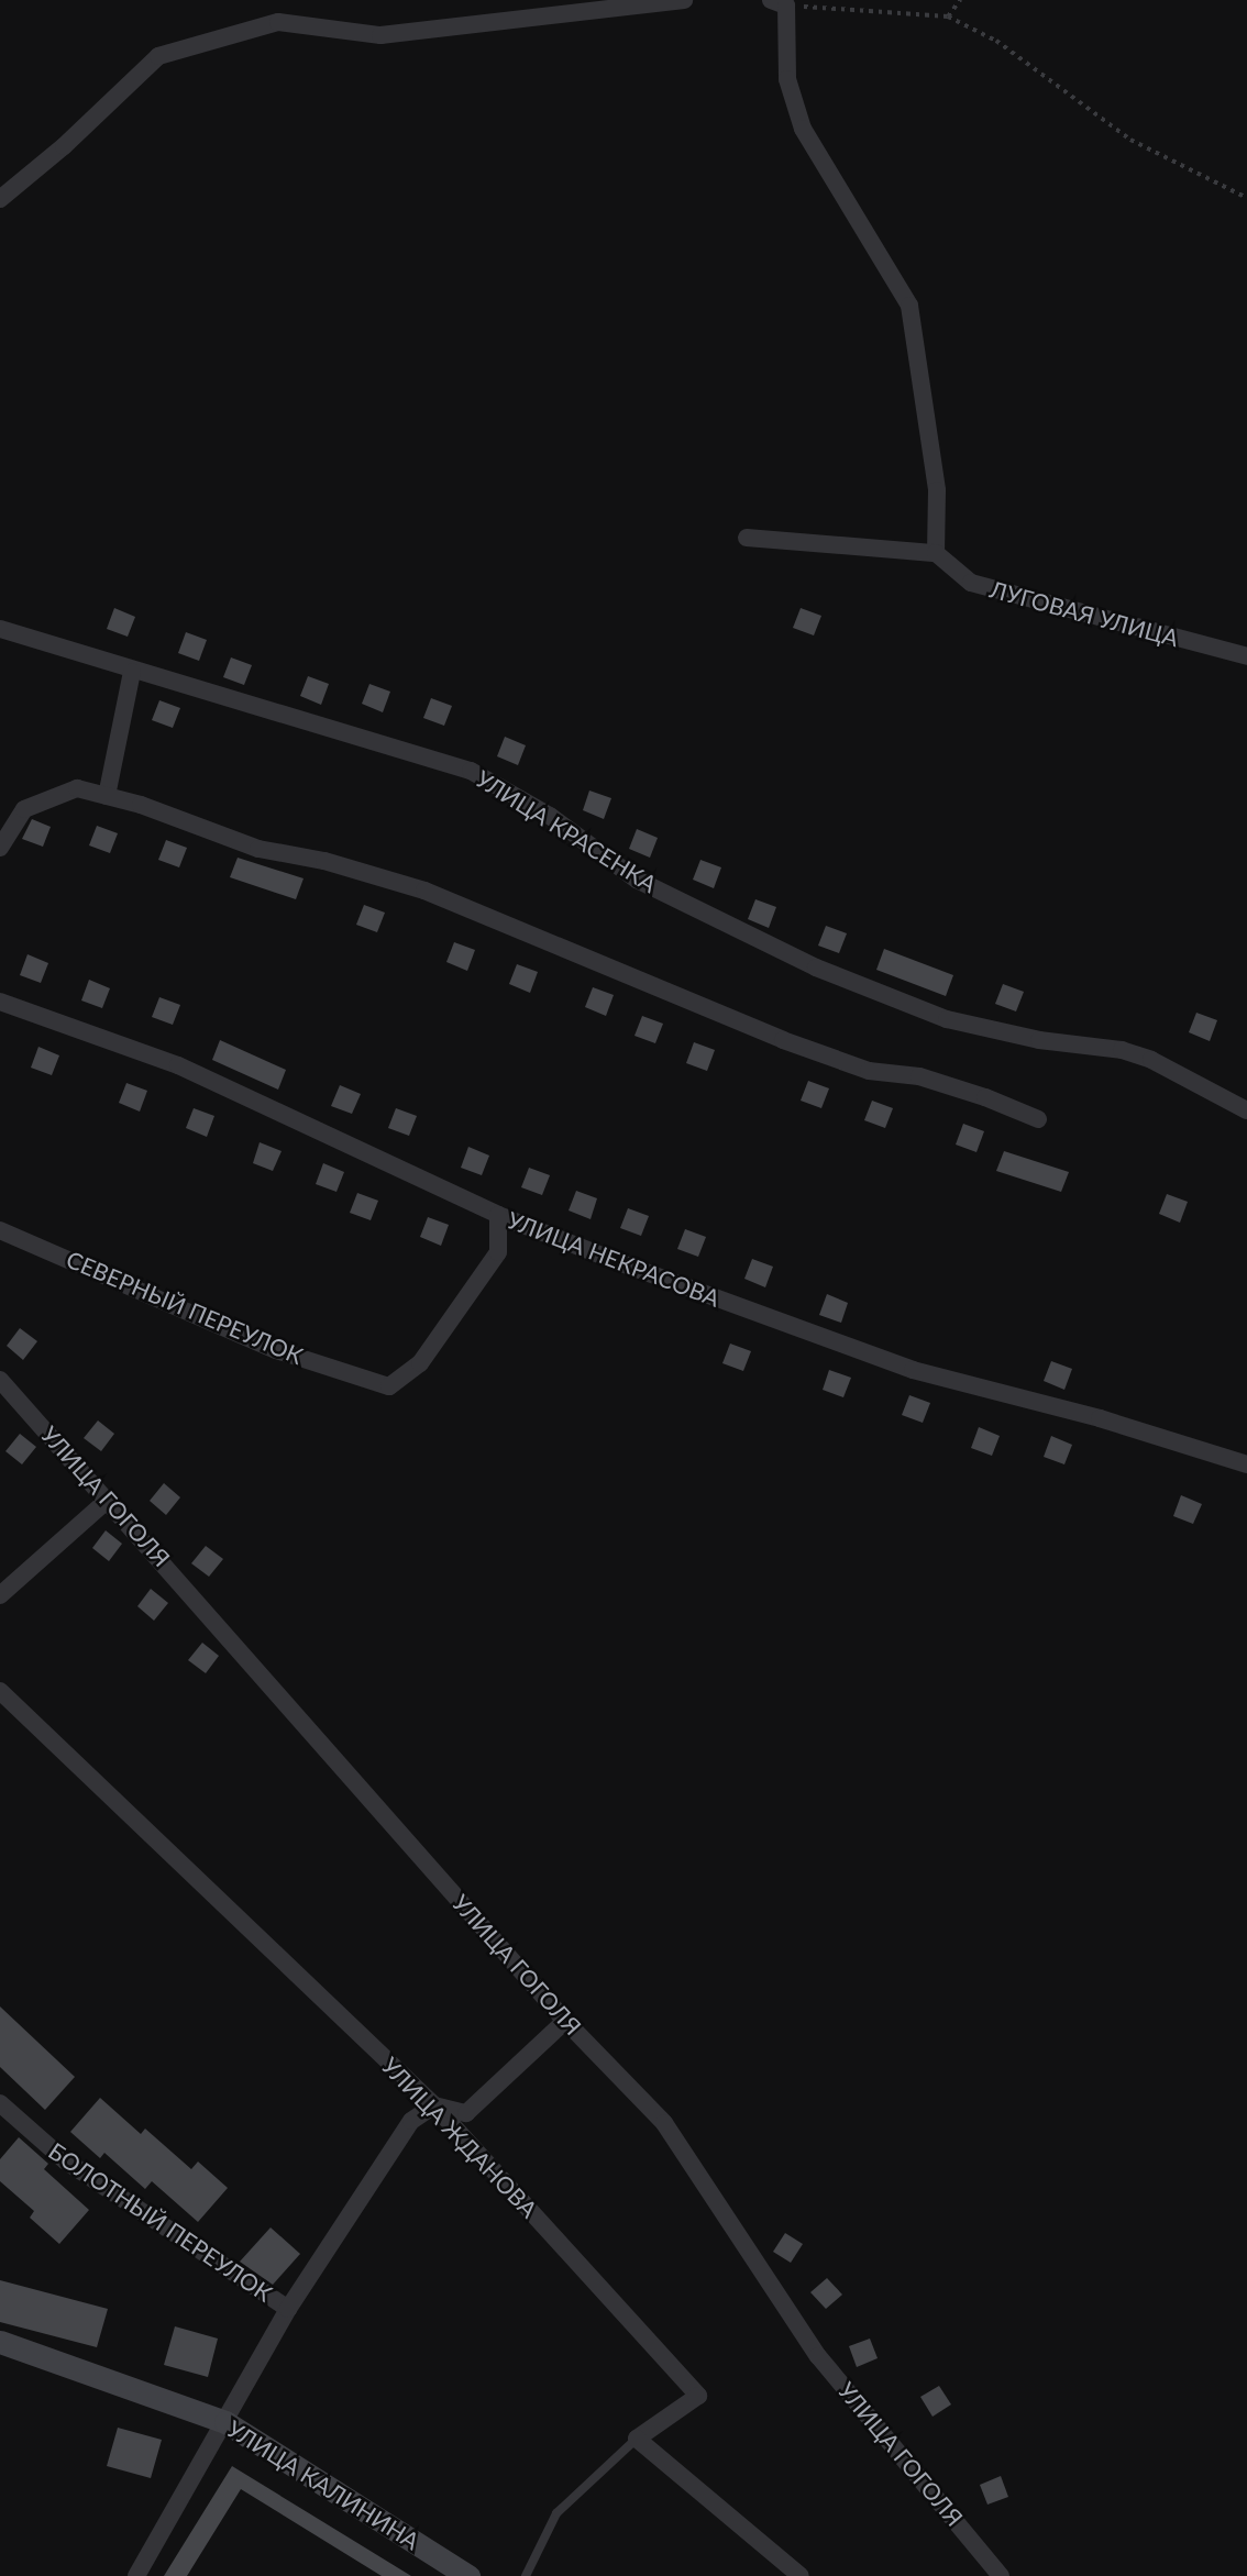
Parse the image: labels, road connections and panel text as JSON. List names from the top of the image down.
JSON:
{
  "streets": {
    "street": [
      "ЛУГОВАЯ УЛИЦА",
      "УЛИЦА КРАСЕНКА",
      "УЛИЦА НЕКРАСОВА",
      "СЕВЕРНЫЙ ПЕРЕУЛОК",
      "УЛИЦА ГОГОЛЯ",
      "УЛИЦА ЖДАНОВА",
      "БОЛОТНЫЙ ПЕРЕУЛОК",
      "УЛИЦА КАЛИНИНА"
    ]
  },
  "crossings": [
    ["УЛИЦА НЕКРАСОВА", "СЕВЕРНЫЙ ПЕРЕУЛОК"]
  ]
}
